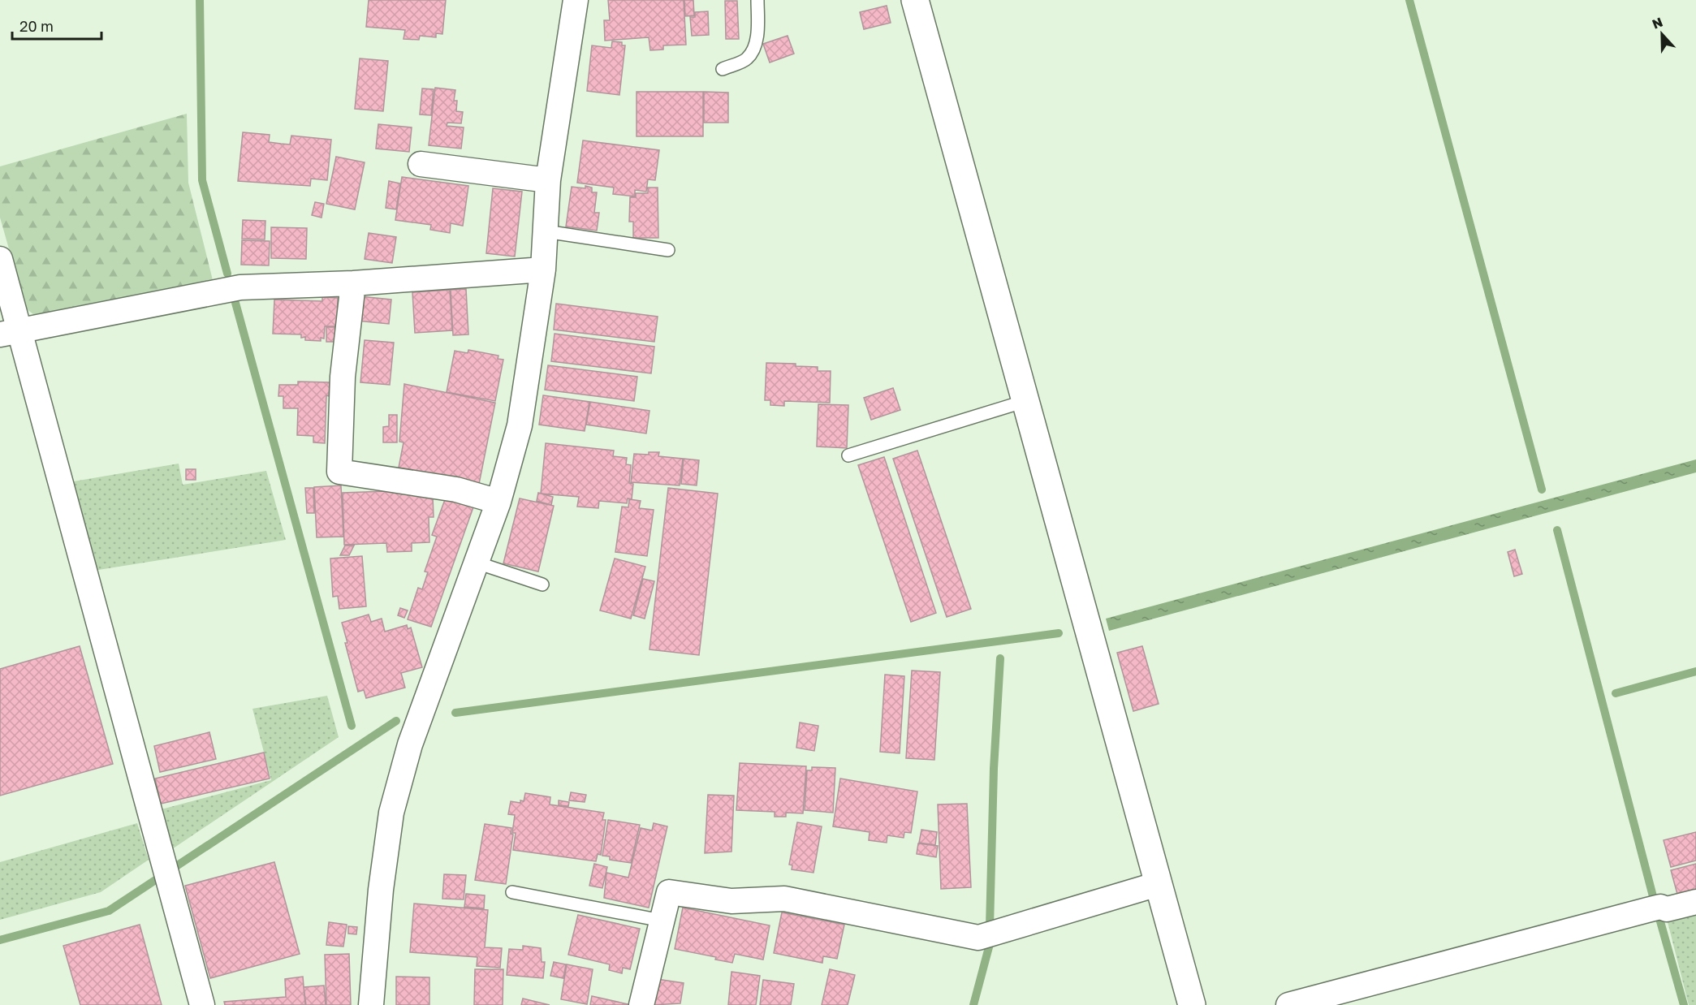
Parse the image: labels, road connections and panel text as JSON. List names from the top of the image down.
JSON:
{
  "scale_bar": "20 m",
  "north": "top"
}
